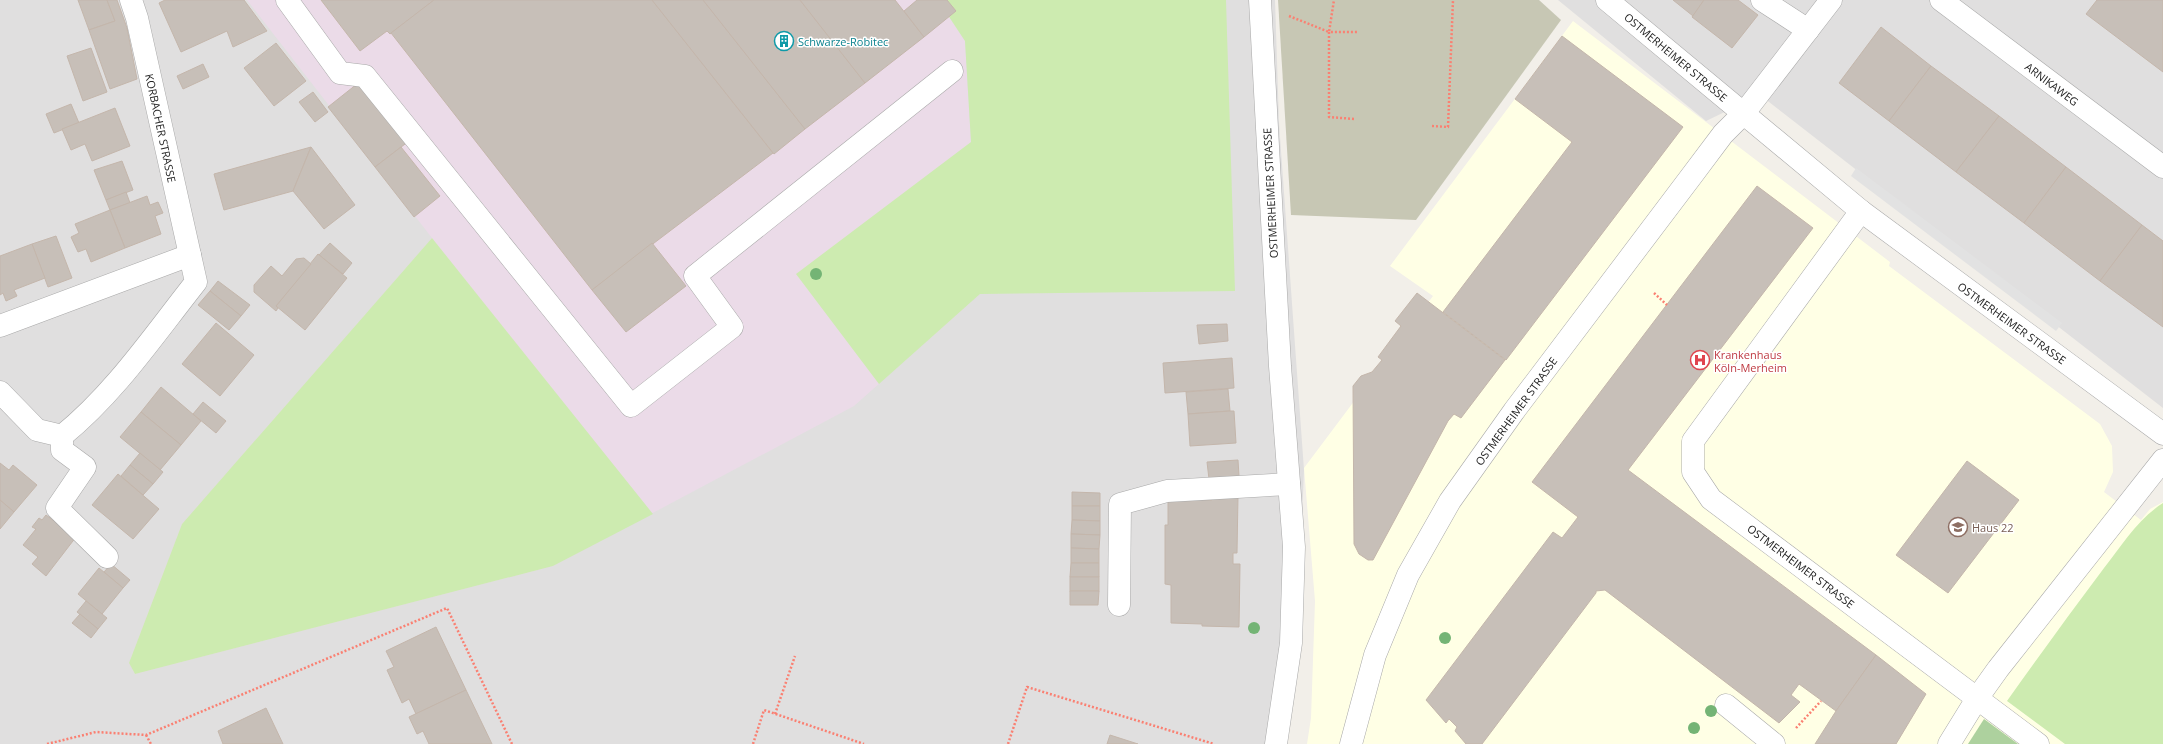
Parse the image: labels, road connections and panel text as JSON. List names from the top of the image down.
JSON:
{
  "streets": {
    "street": ["OSTMERHEIMER STRASSE", "ARNIKAWEG", "KORBACHER STRASSE"]
  },
  "places": {
    "building": ["Schwarze-Robitec"],
    "hospital": ["Krankenhaus Köln-Merheim"],
    "school or university": ["Haus 22"]
  }
}
